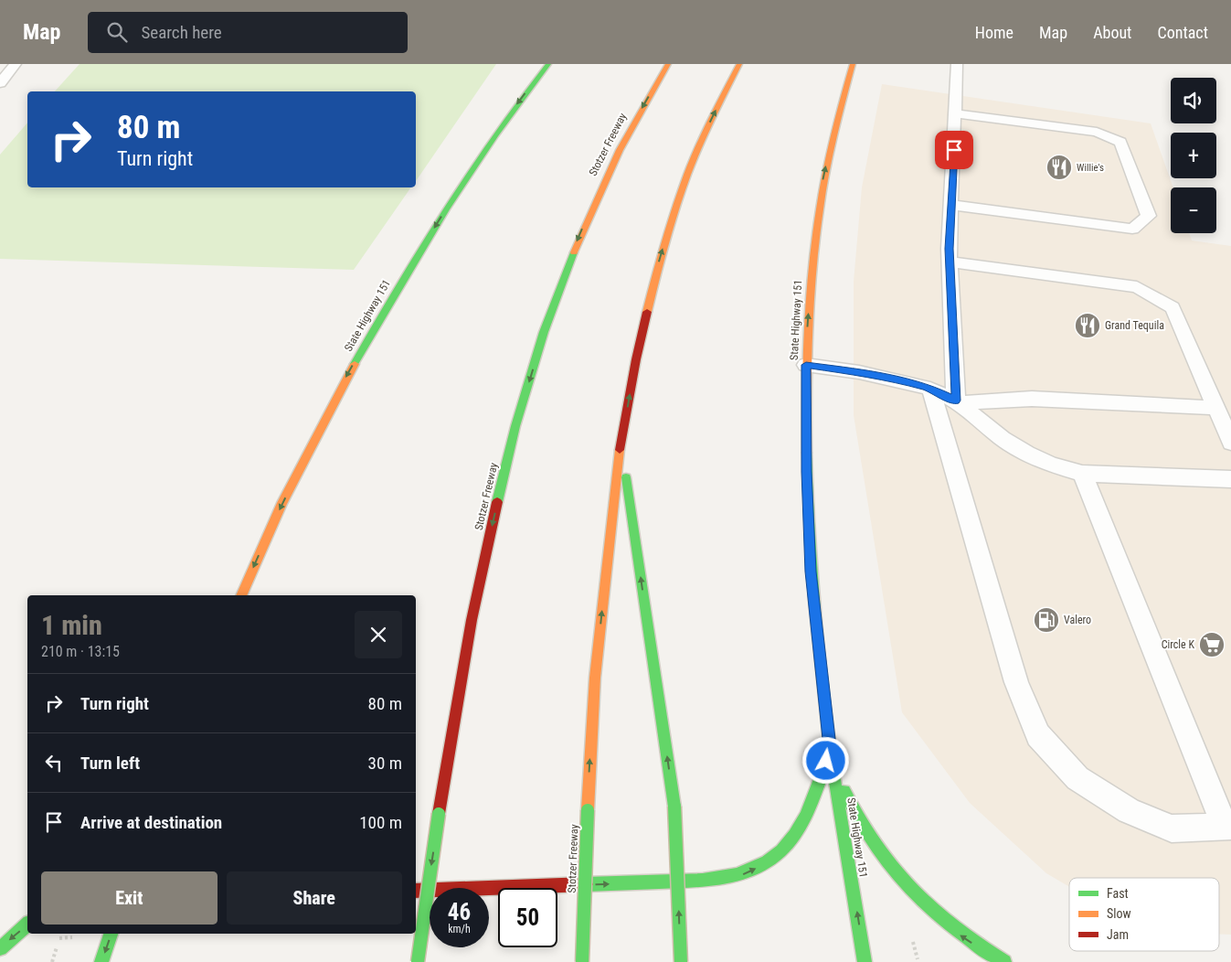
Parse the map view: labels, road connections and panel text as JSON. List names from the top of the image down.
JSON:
{
  "streets": {
    "main road": ["Stotzer Freeway", "State Highway 151"]
  },
  "places": {
    "restaurant": ["Willie's", "Grand Tequila"],
    "fuel station": ["Valero"],
    "supermarket": ["Circle K"]
  },
  "legend": ["Fast", "Slow", "Jam"],
  "page": {
    "header": "Map",
    "search": "Search here",
    "nav": [
      "Home",
      "Map",
      "About",
      "Contact"
    ],
    "map_buttons": ["+", "−"],
    "turn": ["80 m", "Turn right"],
    "heading": ["1 min", "210 m · 13:15"],
    "list": [
      {
        "name": "Turn right",
        "value": "80 m"
      },
      {
        "name": "Turn left",
        "value": "30 m"
      },
      {
        "name": "Arrive at destination",
        "value": "100 m"
      }
    ],
    "buttons": ["Exit", "Share"],
    "speed": "46 km/h",
    "limit": "50"
  }
}
